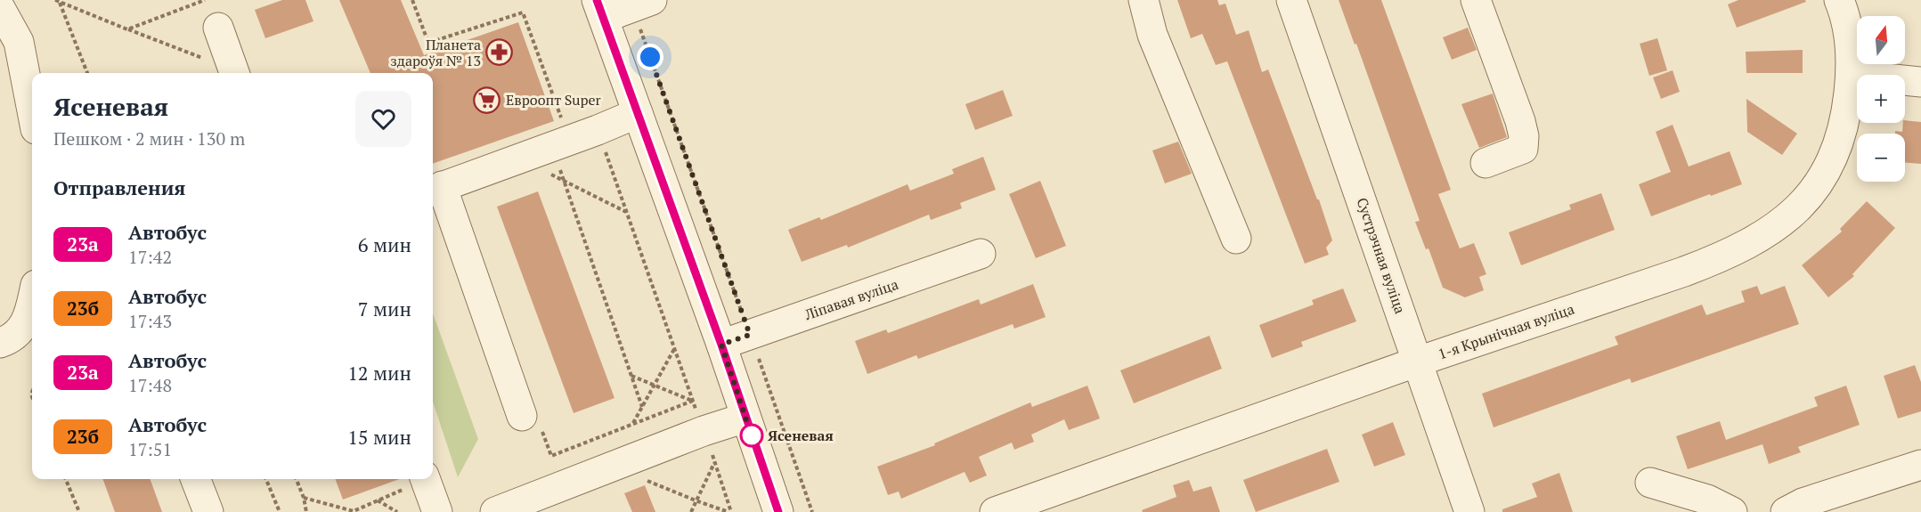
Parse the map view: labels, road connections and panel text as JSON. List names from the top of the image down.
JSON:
{
  "streets": {
    "street": ["Сустрэчная вуліца", "Ліпавая вуліца", "1-я Крынічная вуліца"]
  },
  "crossings": [
    ["Сустрэчная вуліца", "1-я Крынічная вуліца"]
  ],
  "places": {
    "pharmacy": ["Планета здароўя № 13"],
    "supermarket": ["Евроопт Super"],
    "other": ["Ясеневая"]
  },
  "lines": ["bus line 23а"],
  "north": "top",
  "page": {
    "map_buttons": ["+", "−"],
    "heading": [
      ["Ясеневая", "Пешком · 2 мин · 130 m"],
      "Отправления"
    ],
    "list": [
      {
        "mark": "23а",
        "name": "Автобус",
        "note": "17:42",
        "value": "6 мин"
      },
      {
        "mark": "23б",
        "name": "Автобус",
        "note": "17:43",
        "value": "7 мин"
      },
      {
        "mark": "23а",
        "name": "Автобус",
        "note": "17:48",
        "value": "12 мин"
      },
      {
        "mark": "23б",
        "name": "Автобус",
        "note": "17:51",
        "value": "15 мин"
      }
    ]
  }
}
